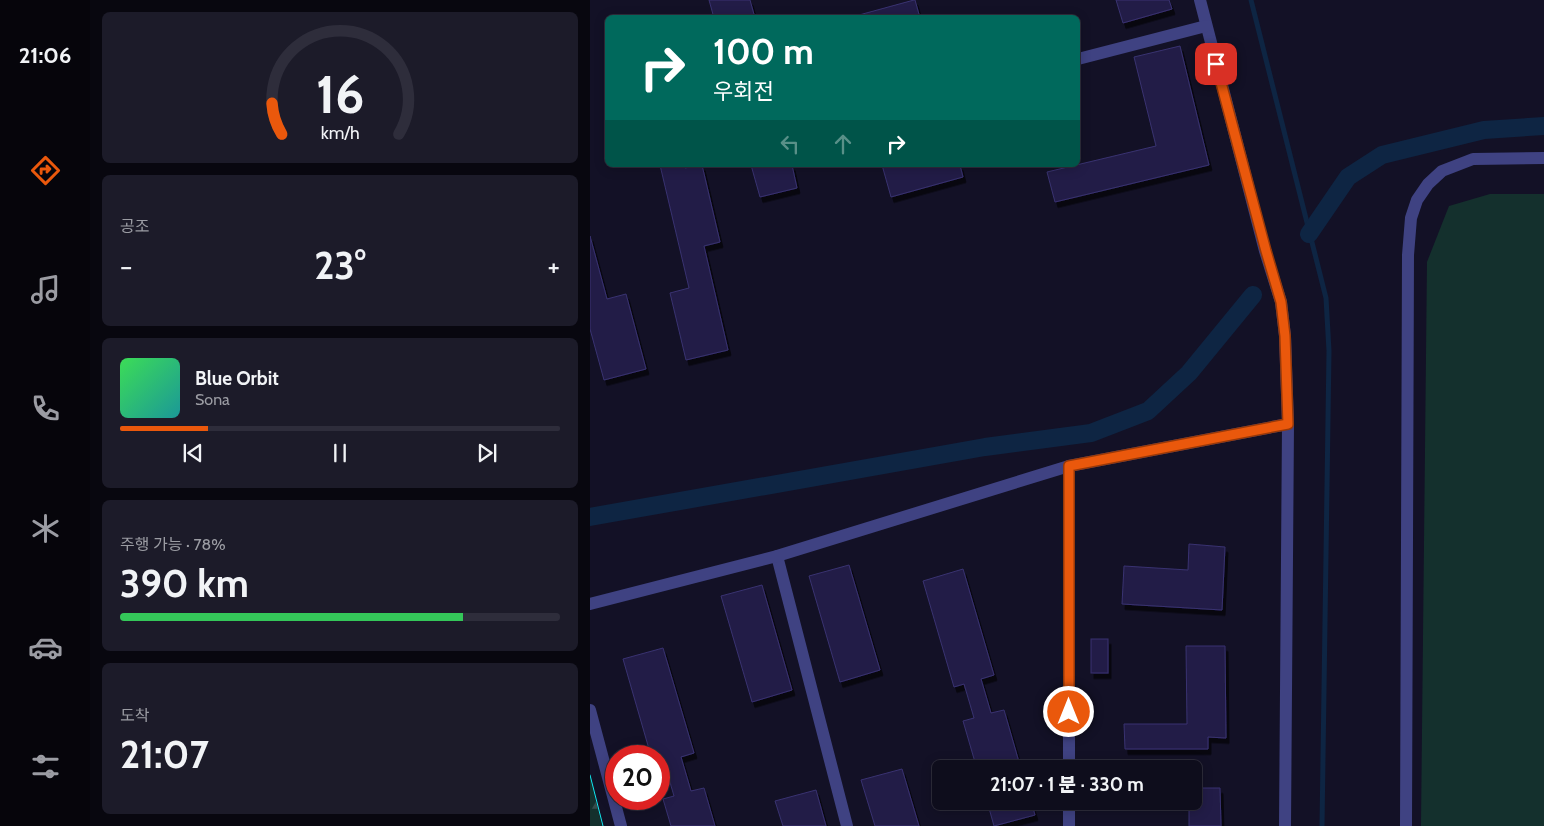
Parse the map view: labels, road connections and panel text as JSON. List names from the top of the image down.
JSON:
{
  "page": {
    "tabs": "21:06",
    "turn": ["100 m", "우회전"],
    "tile": [
      "공조",
      ["주행 가능 · 78%", "390 km"],
      ["도착", "21:07"]
    ],
    "heat": ["−", "23°", "+"],
    "song": ["Blue Orbit", "Sona"],
    "limit": "20",
    "trip": "21:07 · 1 분 · 330 m",
    "gauge": ["16", "km/h"]
  }
}
